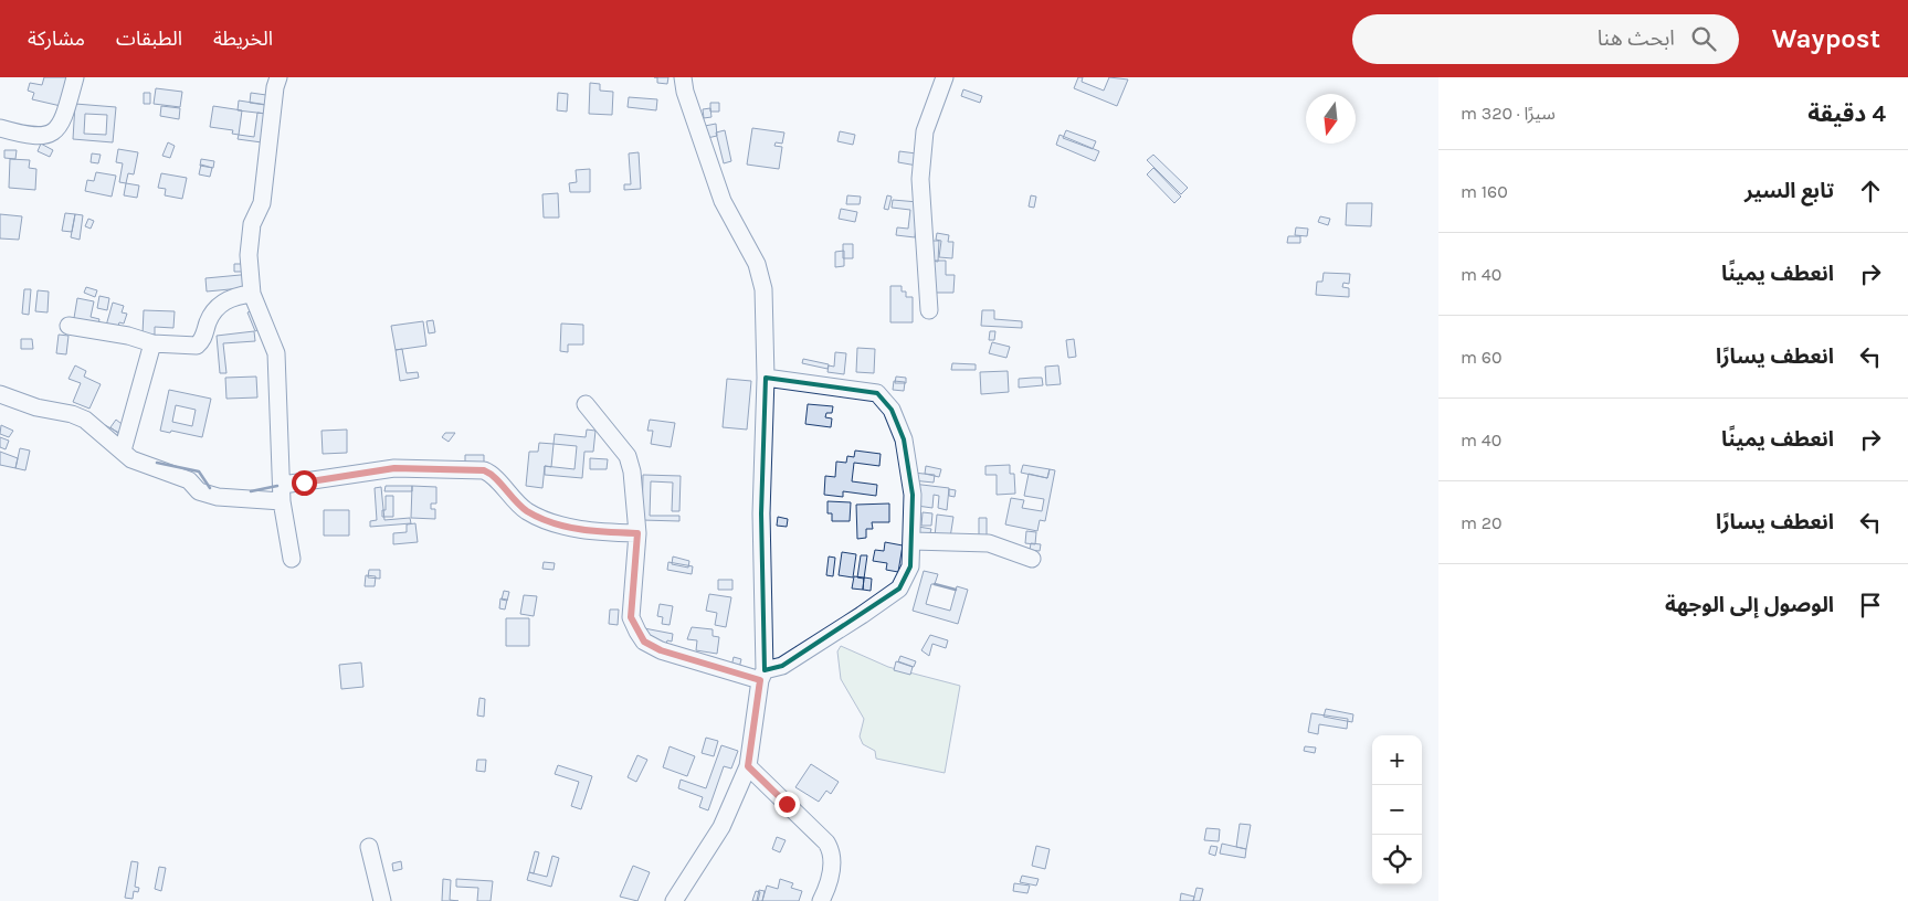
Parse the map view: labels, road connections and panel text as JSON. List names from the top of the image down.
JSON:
{
  "north": "bottom",
  "page": {
    "header": "Waypost",
    "search": "ابحث هنا",
    "nav": ["الخريطة", "الطبقات", "مشاركة"],
    "heading": ["4 دقيقة", "سيرًا · 320 m"],
    "list": [
      ["تابع السير", "160 m"],
      ["انعطف يمينًا", "40 m"],
      ["انعطف يسارًا", "60 m"],
      ["انعطف يمينًا", "40 m"],
      ["انعطف يسارًا", "20 m"],
      "الوصول إلى الوجهة"
    ],
    "map_buttons": ["+", "−"]
  }
}
